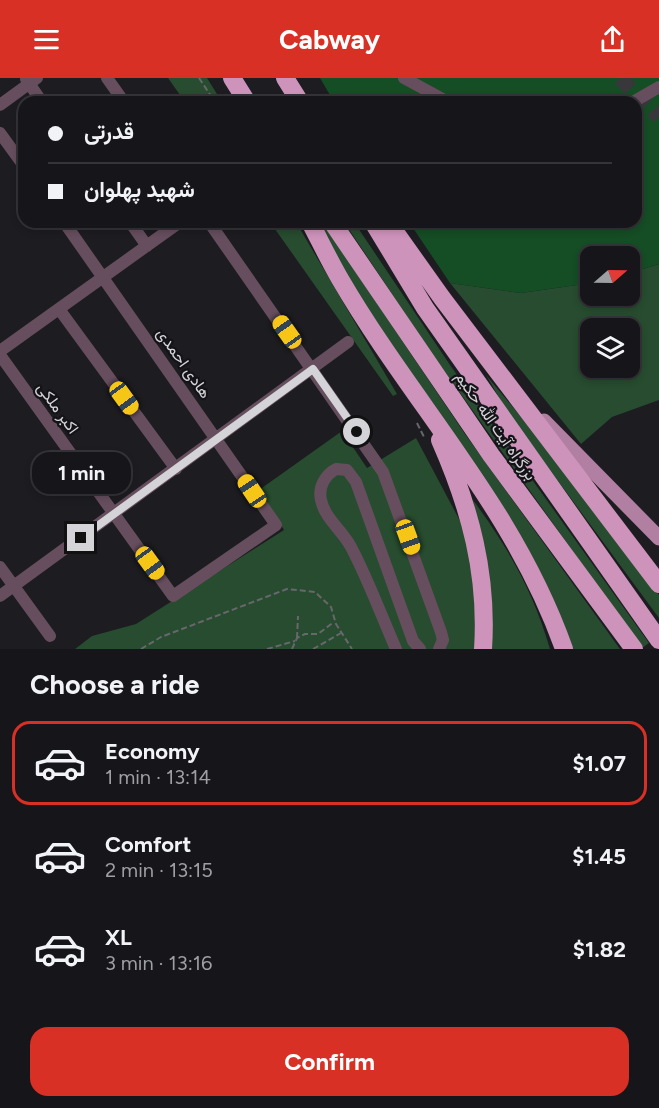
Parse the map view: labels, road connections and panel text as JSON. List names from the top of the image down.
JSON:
{
  "streets": {
    "highway": ["بزرگراه آیت الله حکیم"],
    "street": ["هادی احمدی", "اکبر ملکی"]
  },
  "crossings": [
    ["هادی احمدی", "اکبر ملکی"]
  ],
  "north": "right",
  "page": {
    "header": "Cabway",
    "banner": ["قدرتی", "شهید پهلوان"],
    "bubble": "1 min",
    "heading": "Choose a ride",
    "list": [
      {
        "name": "Economy",
        "note": "1 min · 13:14",
        "value": "$1.07"
      },
      {
        "name": "Comfort",
        "note": "2 min · 13:15",
        "value": "$1.45"
      },
      {
        "name": "XL",
        "note": "3 min · 13:16",
        "value": "$1.82"
      }
    ],
    "buttons": "Confirm"
  }
}
